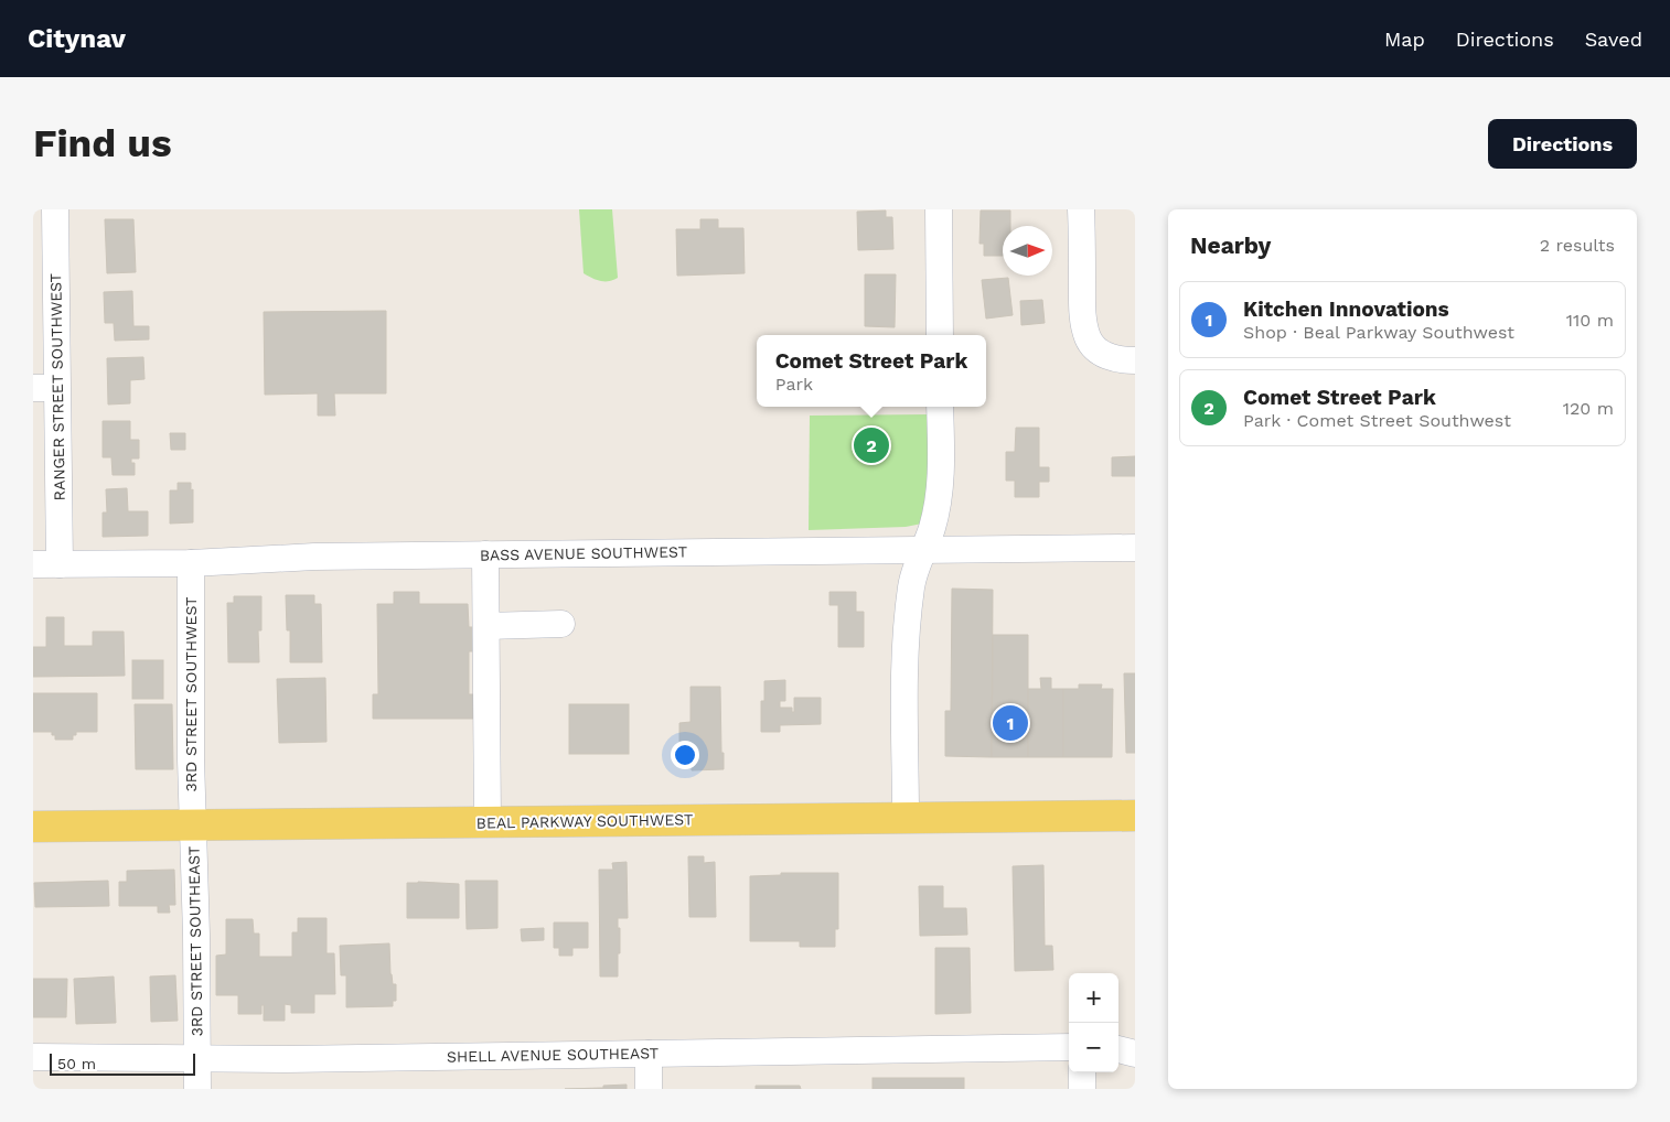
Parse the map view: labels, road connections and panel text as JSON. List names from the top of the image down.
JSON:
{
  "streets": {
    "main road": ["BEAL PARKWAY SOUTHWEST"],
    "street": [
      "RANGER STREET SOUTHWEST",
      "BASS AVENUE SOUTHWEST",
      "3RD STREET SOUTHWEST",
      "3RD STREET SOUTHEAST",
      "SHELL AVENUE SOUTHEAST"
    ]
  },
  "crossings": [
    ["RANGER STREET SOUTHWEST", "BASS AVENUE SOUTHWEST"],
    ["BASS AVENUE SOUTHWEST", "3RD STREET SOUTHWEST"],
    ["3RD STREET SOUTHWEST", "BEAL PARKWAY SOUTHWEST"],
    ["3RD STREET SOUTHWEST", "3RD STREET SOUTHEAST"],
    ["BEAL PARKWAY SOUTHWEST", "3RD STREET SOUTHEAST"],
    ["3RD STREET SOUTHEAST", "SHELL AVENUE SOUTHEAST"]
  ],
  "scale_bar": "50 m",
  "north": "right",
  "page": {
    "header": "Citynav",
    "nav": ["Map", "Directions", "Saved"],
    "buttons": "Directions",
    "title": "Find us",
    "heading": ["Nearby", "2 results"],
    "list": [
      {
        "mark": "1",
        "name": "Kitchen Innovations",
        "note": "Shop · Beal Parkway Southwest",
        "value": "110 m"
      },
      {
        "mark": "2",
        "name": "Comet Street Park",
        "note": "Park · Comet Street Southwest",
        "value": "120 m"
      }
    ],
    "popup": ["Comet Street Park", "Park"],
    "pins": ["2", "1"],
    "map_buttons": ["+", "−"],
    "scale": "50 m"
  }
}
